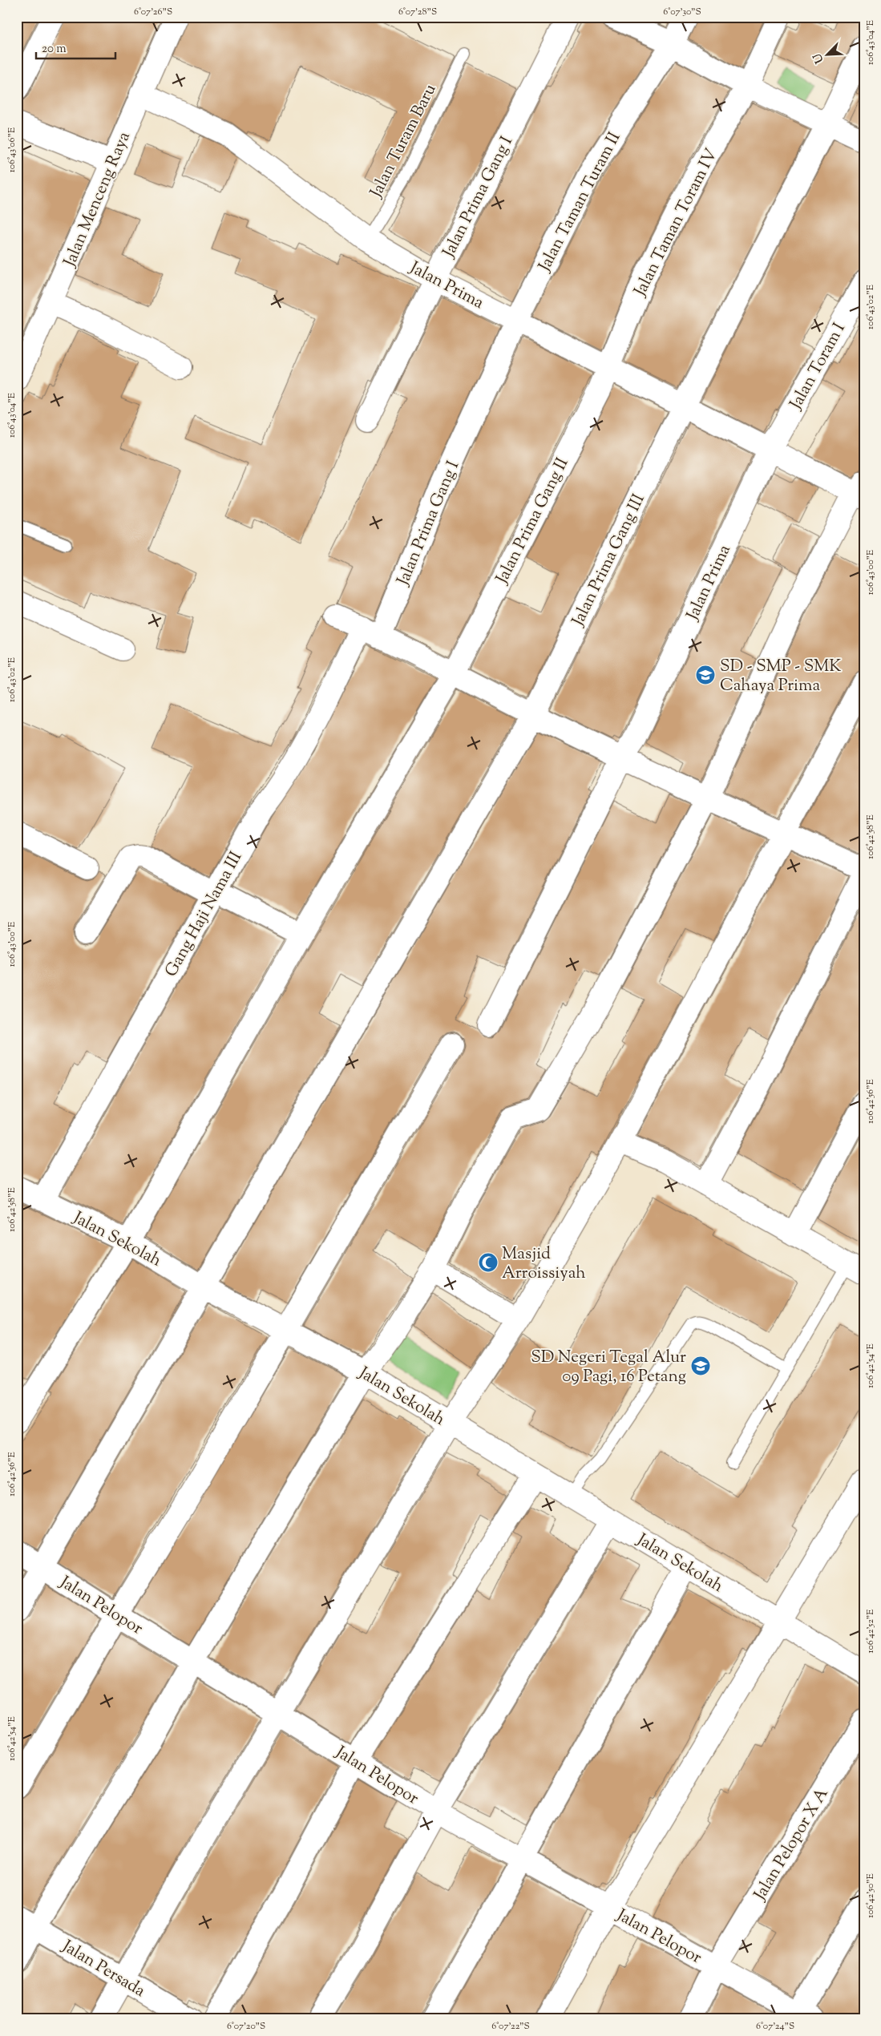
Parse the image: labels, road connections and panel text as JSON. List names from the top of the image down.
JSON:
{
  "streets": {
    "street": [
      "Jalan Prima Gang I",
      "Jalan Menceng Raya",
      "Jalan Taman Turam II",
      "Jalan Taman Toram IV",
      "Jalan Prima",
      "Jalan Toram I",
      "Jalan Prima Gang II",
      "Jalan Prima Gang III",
      "Gang Haji Nama III",
      "Jalan Sekolah",
      "Jalan Pelopor",
      "Jalan Pelopor X A",
      "Jalan Persada"
    ],
    "lane": ["Jalan Turam Baru"]
  },
  "crossings": [
    ["Jalan Turam Baru", "Jalan Prima"],
    ["Jalan Prima Gang I", "Jalan Taman Turam II"],
    ["Jalan Prima Gang I", "Jalan Prima"],
    ["Jalan Menceng Raya", "Jalan Prima"],
    ["Jalan Taman Turam II", "Jalan Prima"],
    ["Jalan Taman Toram IV", "Jalan Prima"],
    ["Jalan Taman Toram IV", "Jalan Prima Gang II"],
    ["Jalan Prima", "Jalan Toram I"],
    ["Jalan Prima", "Jalan Prima Gang II"],
    ["Jalan Prima", "Jalan Prima Gang III"],
    ["Jalan Prima Gang II", "Jalan Sekolah"],
    ["Jalan Prima Gang III", "Jalan Sekolah"],
    ["Jalan Prima Gang III", "Jalan Pelopor"],
    ["Gang Haji Nama III", "Jalan Sekolah"],
    ["Jalan Pelopor", "Jalan Pelopor X A"]
  ],
  "places": {
    "school or university": ["SD - SMP - SMK Cahaya Prima", "SD Negeri Tegal Alur 09 Pagi, 16 Petang"],
    "mosque": ["Masjid Arroissiyah"]
  },
  "scale_bar": "20 m",
  "north": "bottom left",
  "coordinates": [
    "6°07'26\"S",
    "6°07'28\"S",
    "6°07'30\"S",
    "106°43'04\"E",
    "106°43'06\"E",
    "106°43'02\"E",
    "106°43'00\"E",
    "106°42'58\"E",
    "106°42'56\"E",
    "106°42'54\"E",
    "106°42'52\"E",
    "106°42'50\"E",
    "6°07'20\"S",
    "6°07'22\"S",
    "6°07'24\"S"
  ]
}
